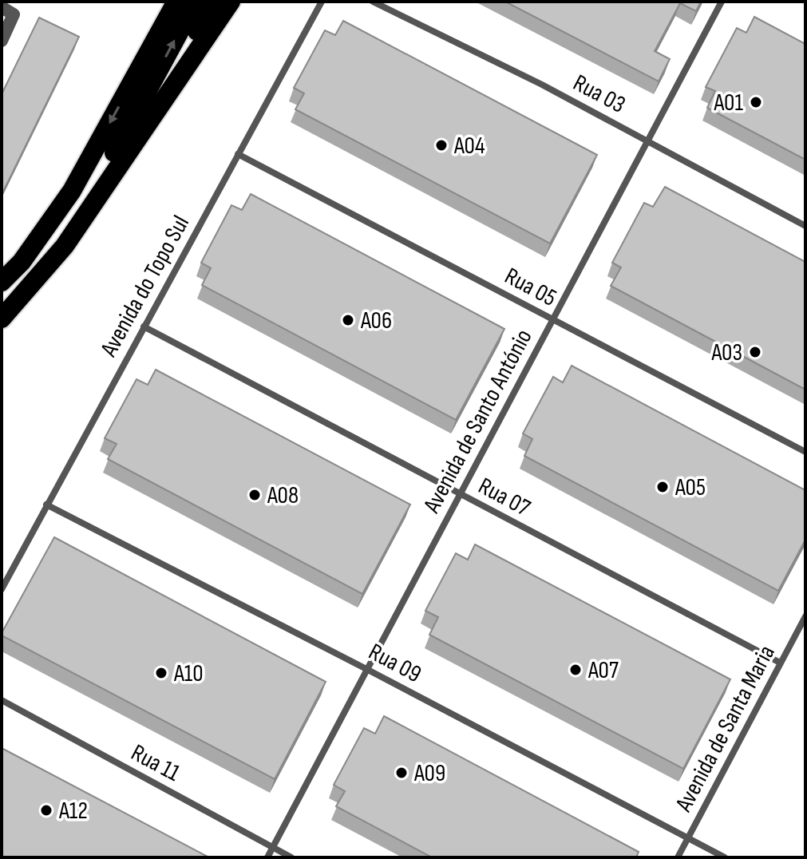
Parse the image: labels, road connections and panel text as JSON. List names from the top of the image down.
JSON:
{
  "streets": {
    "lane": [
      "Rua 03",
      "Avenida do Topo Sul",
      "Rua 05",
      "Avenida de Santo António",
      "Rua 07",
      "Rua 09",
      "Avenida de Santa Maria",
      "Rua 11"
    ]
  },
  "crossings": [
    ["Rua 03", "Avenida de Santo António"],
    ["Avenida do Topo Sul", "Rua 05"],
    ["Avenida do Topo Sul", "Rua 07"],
    ["Avenida do Topo Sul", "Rua 09"],
    ["Rua 05", "Avenida de Santo António"],
    ["Avenida de Santo António", "Rua 07"],
    ["Avenida de Santo António", "Rua 09"],
    ["Avenida de Santo António", "Rua 11"],
    ["Rua 07", "Avenida de Santa Maria"],
    ["Rua 09", "Avenida de Santa Maria"]
  ],
  "places": [
    "A01",
    "A04",
    "A06",
    "A03",
    "A05",
    "A08",
    "A07",
    "A10",
    "A09",
    "A12"
  ]
}
